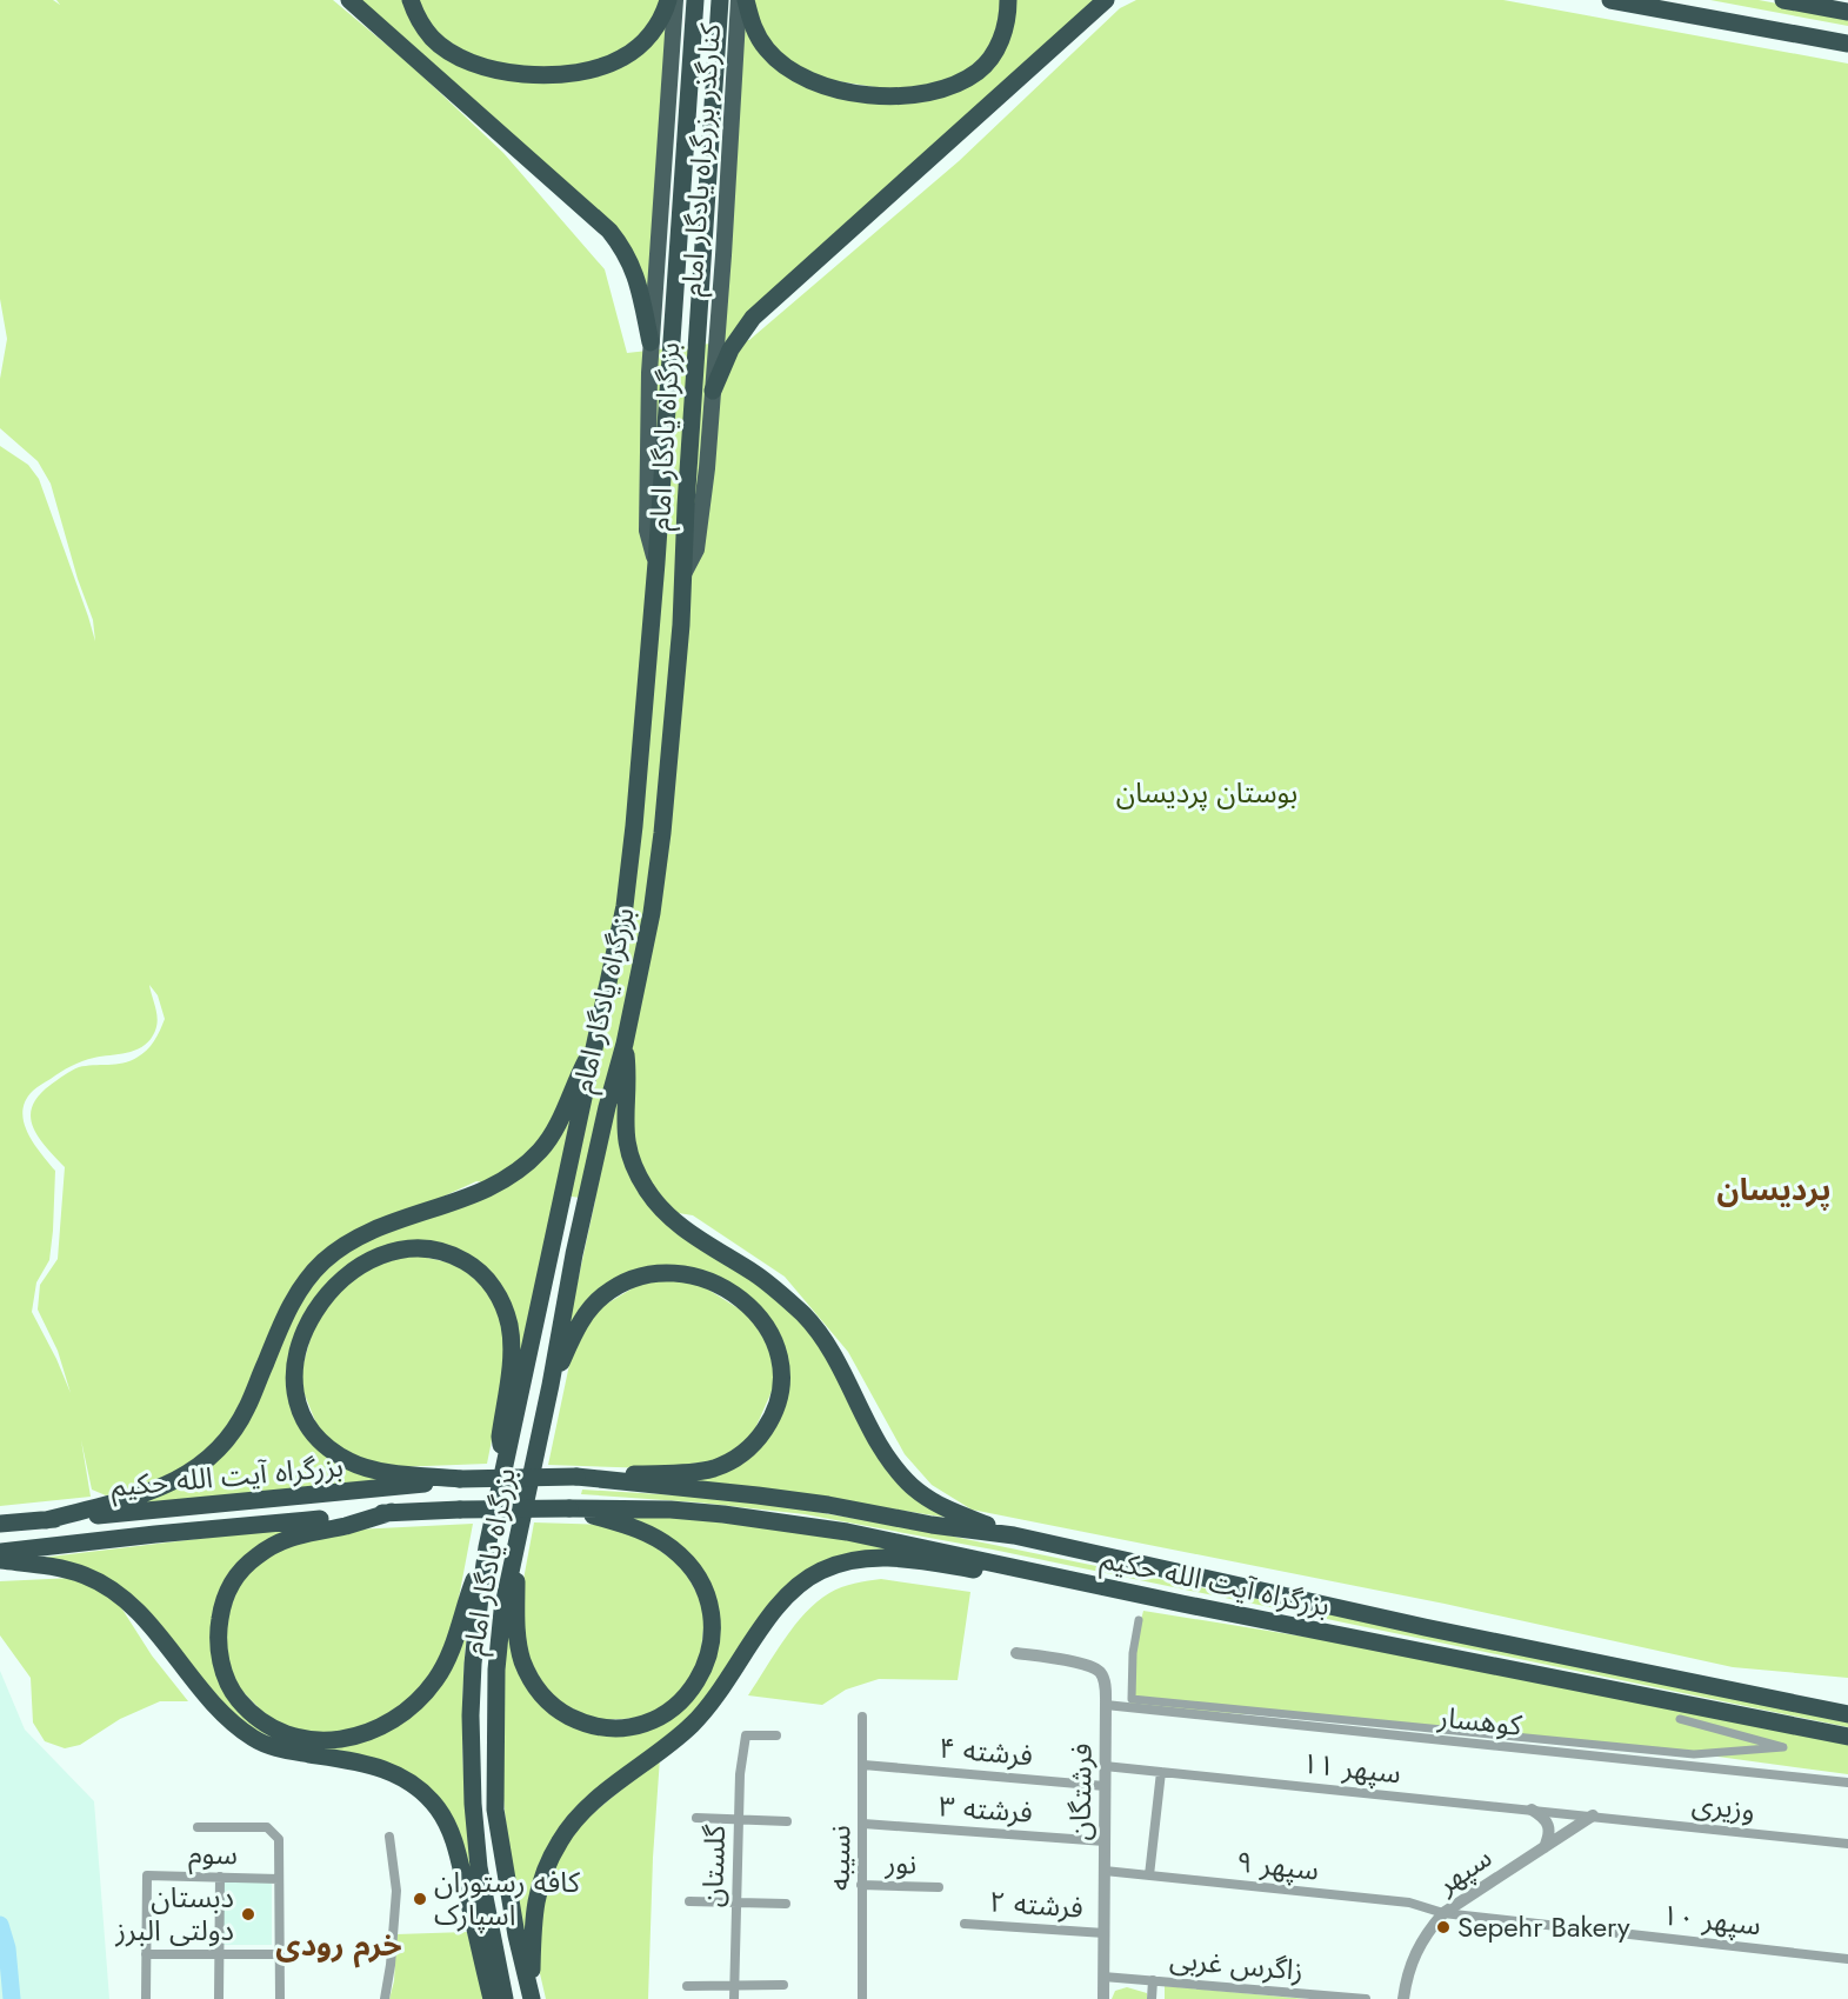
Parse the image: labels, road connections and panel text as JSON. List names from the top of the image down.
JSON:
{
  "streets": {
    "highway": ["بزرگراه یادگار امام", "بزرگراه آیت الله حکیم"],
    "main road": ["کنارگذر بزرگراه یادگار امام"],
    "street": [
      "کوهسار",
      "فرشته ۴",
      "سپهر ۱۱",
      "فرشتگان",
      "وزیری",
      "فرشته ۳",
      "سوم",
      "نسیبه",
      "نور",
      "گلستان",
      "سپهر ۹",
      "سپهر",
      "فرشته ۲",
      "سپهر ۱۰",
      "زاگرس غربی"
    ]
  },
  "crossings": [
    ["کنارگذر بزرگراه یادگار امام", "بزرگراه یادگار امام"],
    ["کوهسار", "فرشتگان"],
    ["فرشته ۴", "فرشتگان"],
    ["فرشته ۴", "نسیبه"],
    ["سپهر ۱۱", "فرشتگان"],
    ["سپهر ۱۱", "وزیری"],
    ["سپهر ۱۱", "سپهر"],
    ["فرشتگان", "فرشته ۳"],
    ["فرشتگان", "سپهر ۹"],
    ["فرشتگان", "فرشته ۲"],
    ["فرشتگان", "زاگرس غربی"],
    ["وزیری", "سپهر"],
    ["فرشته ۳", "نسیبه"],
    ["نسیبه", "نور"],
    ["سپهر ۹", "سپهر"],
    ["سپهر ۹", "سپهر ۱۰"],
    ["سپهر", "سپهر ۱۰"]
  ],
  "districts": ["پردیسان", "خرم رودی"],
  "parks": ["بوستان پردیسان"],
  "places": ["کافه رستوران اسپارک", "دبستان دولتی البرز", "Sepehr Bakery"]
}
